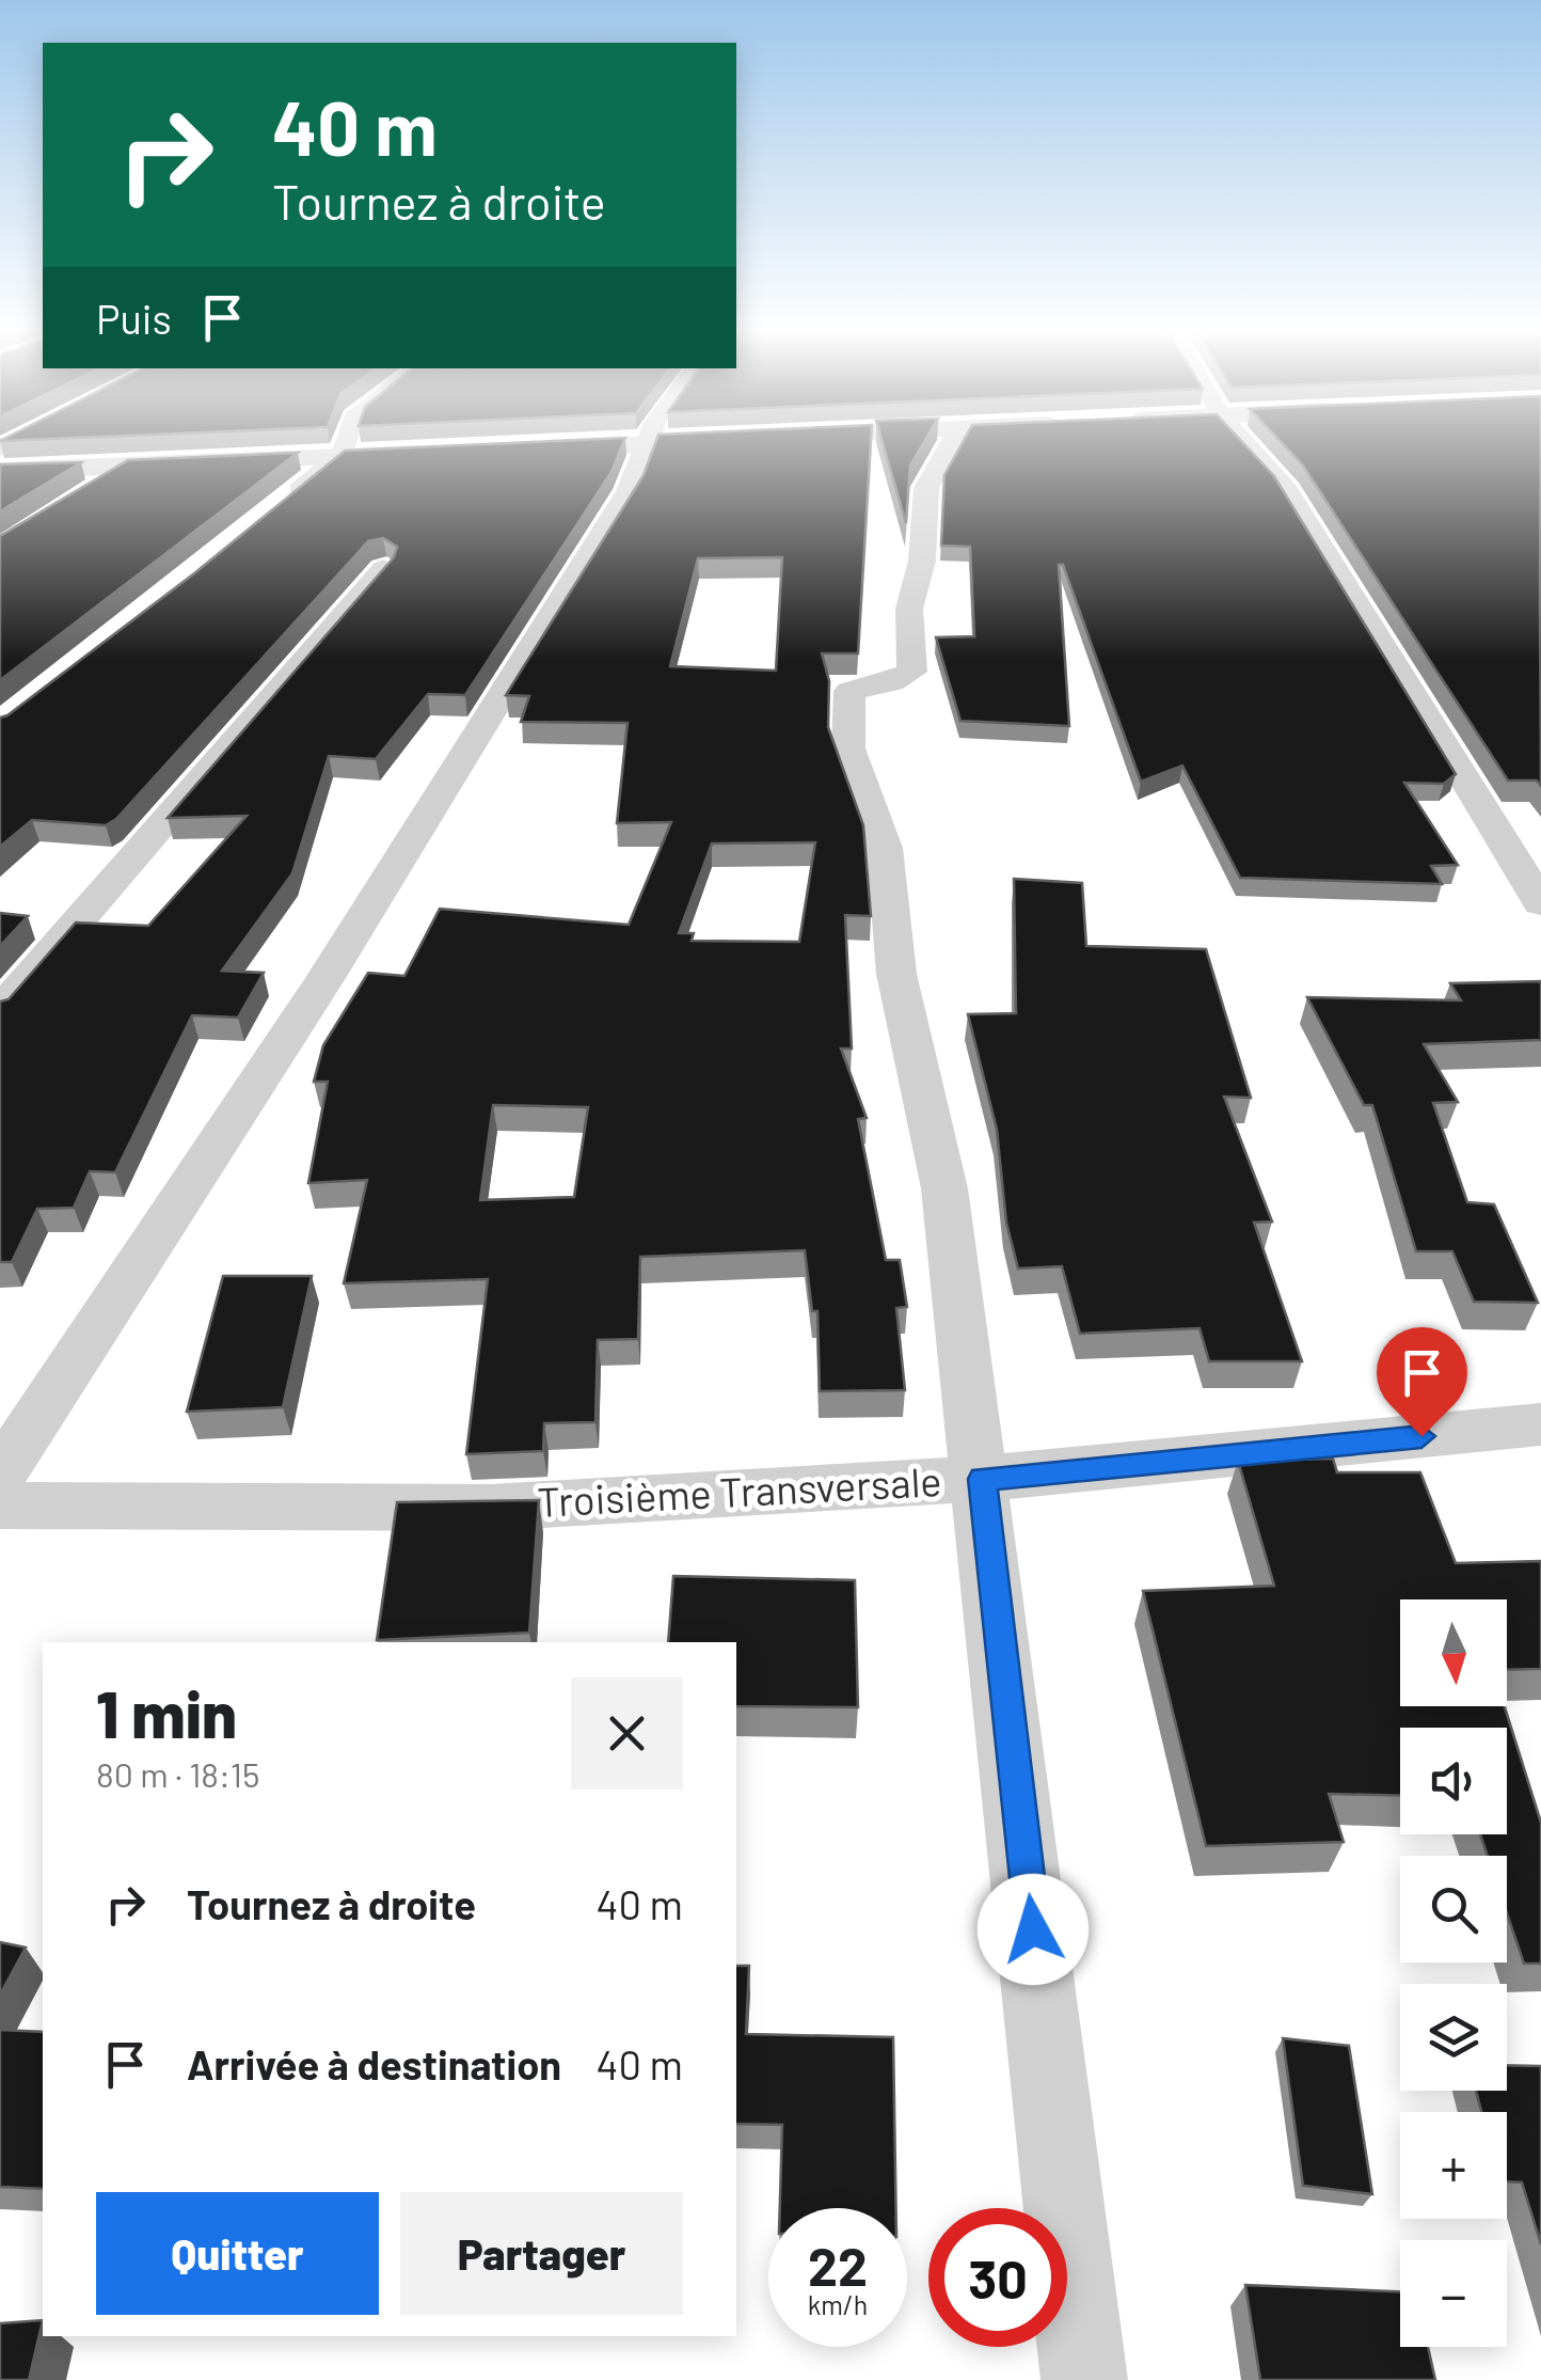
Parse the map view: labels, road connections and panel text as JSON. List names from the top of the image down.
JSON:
{
  "streets": {
    "street": ["Troisième Transversale"]
  },
  "north": "bottom",
  "page": {
    "turn": ["40 m", "Tournez à droite"],
    "then": "Puis",
    "map_buttons": ["+", "−"],
    "heading": ["1 min", "80 m · 18:15"],
    "list": [
      {
        "name": "Tournez à droite",
        "value": "40 m"
      },
      {
        "name": "Arrivée à destination",
        "value": "40 m"
      }
    ],
    "buttons": ["Quitter", "Partager"],
    "speed": "22 km/h",
    "limit": "30"
  }
}
